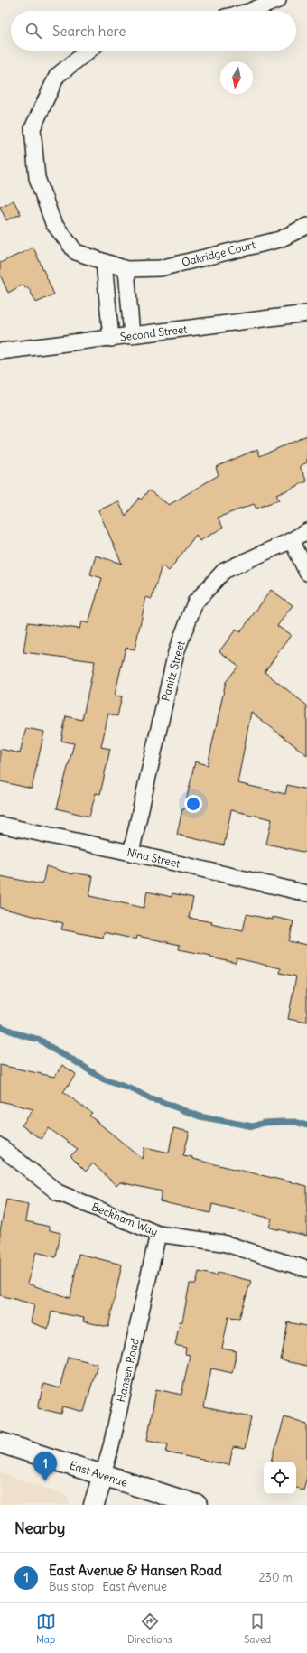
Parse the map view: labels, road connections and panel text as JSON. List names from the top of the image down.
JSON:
{
  "streets": {
    "street": [
      "Oakridge Court",
      "Second Street",
      "Panitz Street",
      "Nina Street",
      "Beckham Way",
      "Hansen Road",
      "East Avenue"
    ]
  },
  "crossings": [
    ["Panitz Street", "Nina Street"],
    ["Beckham Way", "Hansen Road"],
    ["Hansen Road", "East Avenue"]
  ],
  "north": "bottom",
  "page": {
    "search": "Search here",
    "pins": "1",
    "heading": "Nearby",
    "list": [
      {
        "mark": "1",
        "name": "East Avenue & Hansen Road",
        "note": "Bus stop · East Avenue",
        "value": "230 m"
      }
    ],
    "nav": ["Map", "Directions", "Saved"]
  }
}
